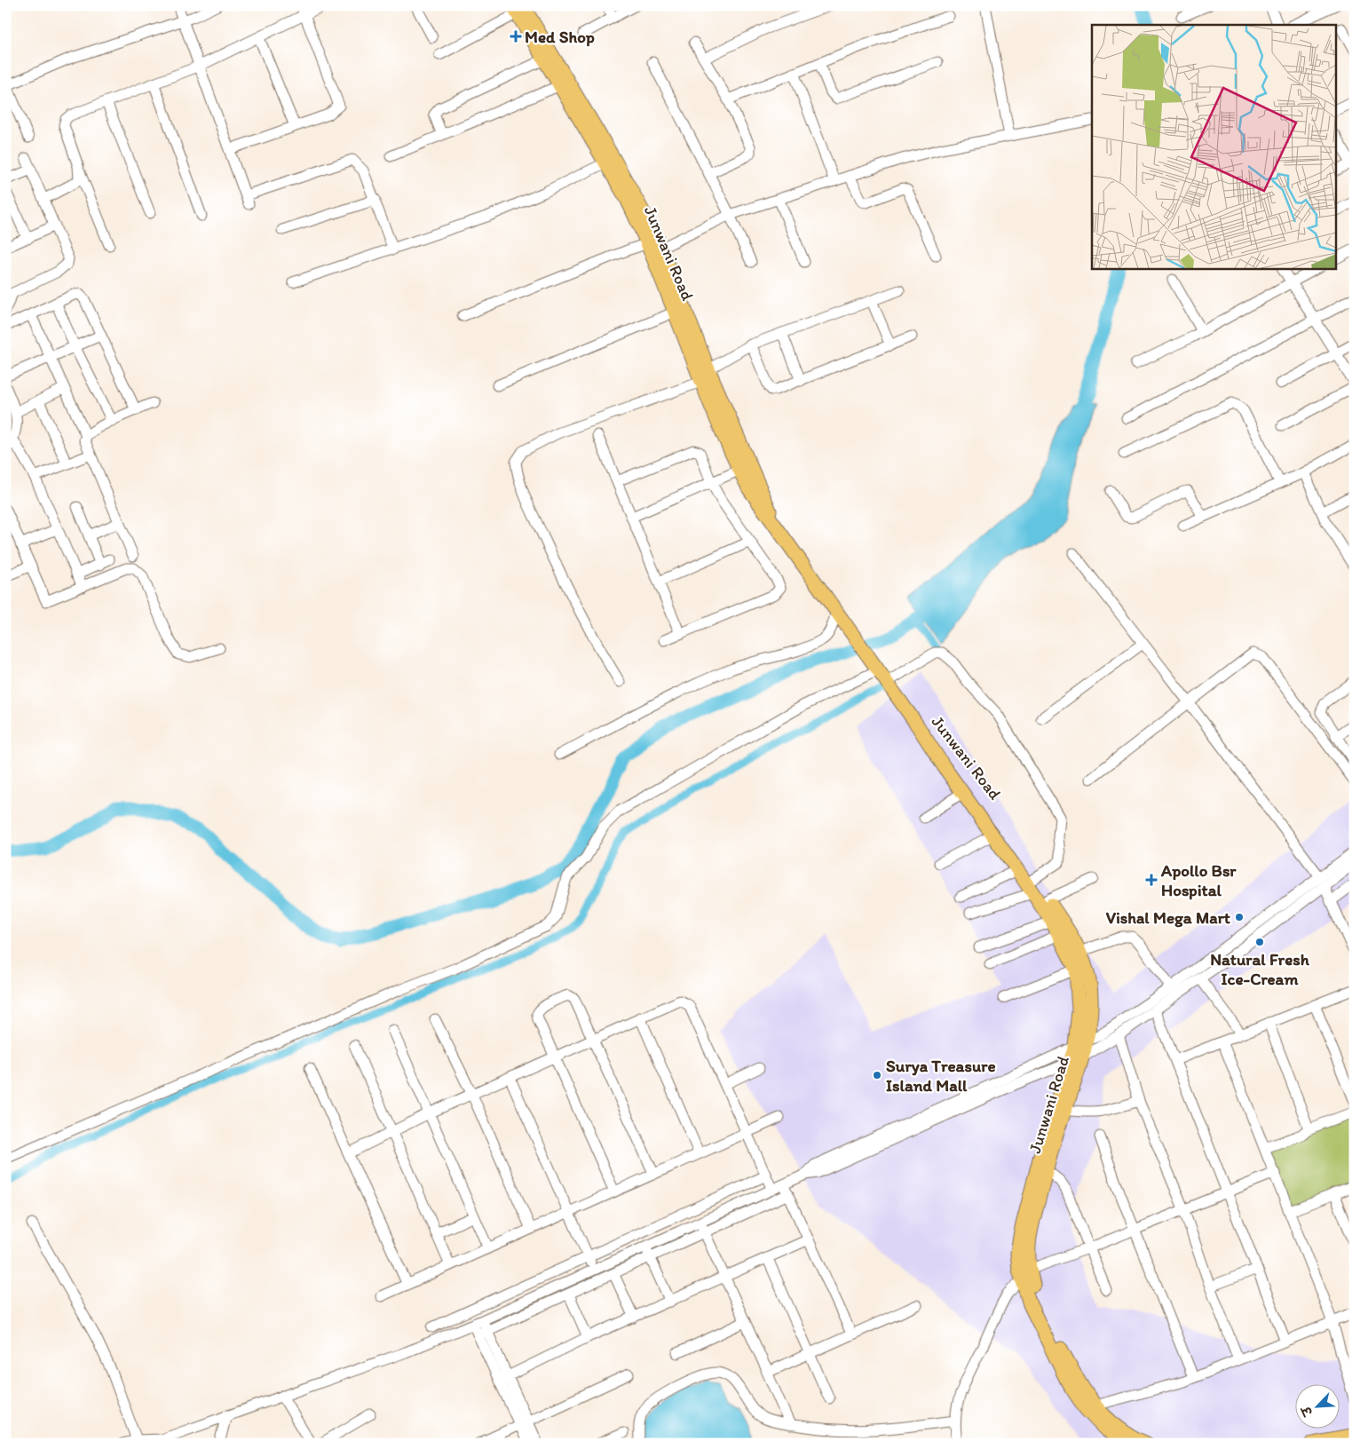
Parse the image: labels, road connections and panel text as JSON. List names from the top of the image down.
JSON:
{
  "streets": {
    "main road": ["Junwani Road"]
  },
  "places": {
    "health": ["Med Shop", "Apollo Bsr Hospital"],
    "other": ["Vishal Mega Mart", "Natural Fresh Ice-Cream", "Surya Treasure Island Mall"]
  },
  "north": "bottom left"
}
